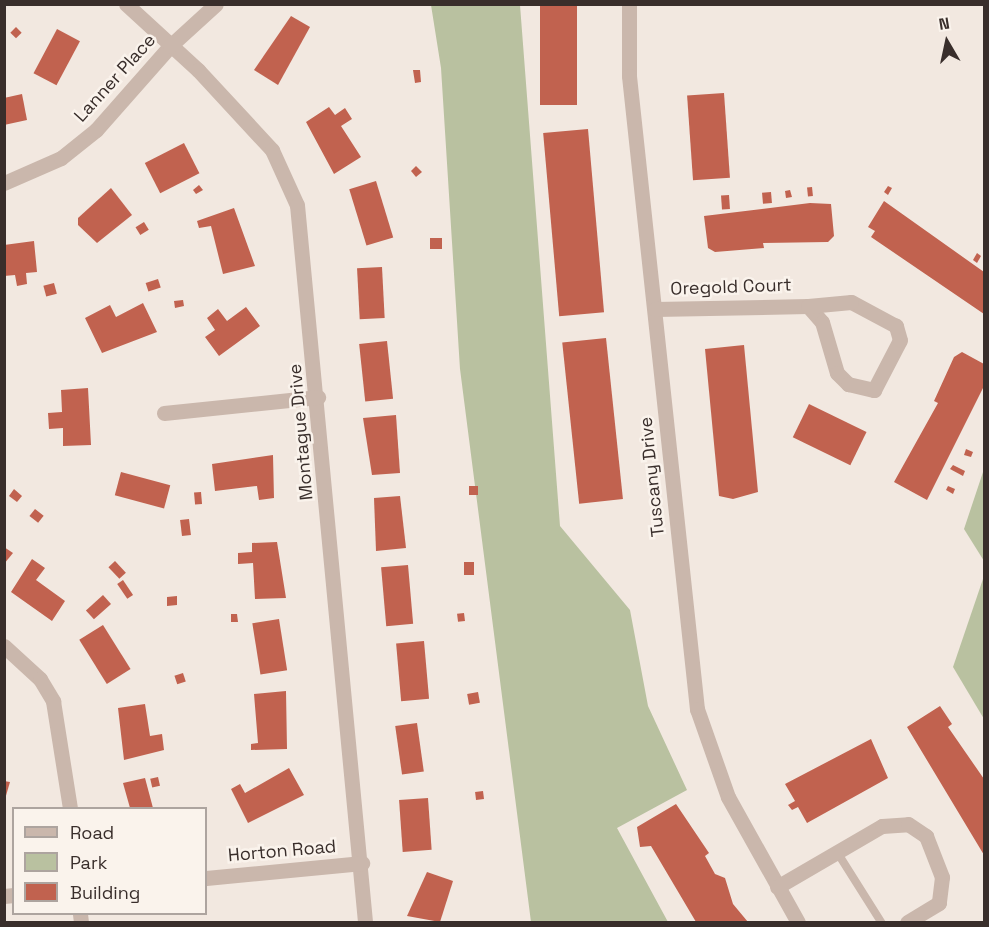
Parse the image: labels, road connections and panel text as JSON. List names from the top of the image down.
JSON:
{
  "streets": {
    "street": [
      "Lanner Place",
      "Oregold Court",
      "Montague Drive",
      "Tuscany Drive",
      "Horton Road"
    ]
  },
  "crossings": [
    ["Lanner Place", "Montague Drive"],
    ["Oregold Court", "Tuscany Drive"],
    ["Montague Drive", "Horton Road"]
  ],
  "legend": ["Road", "Park", "Building"],
  "north": "top"
}
